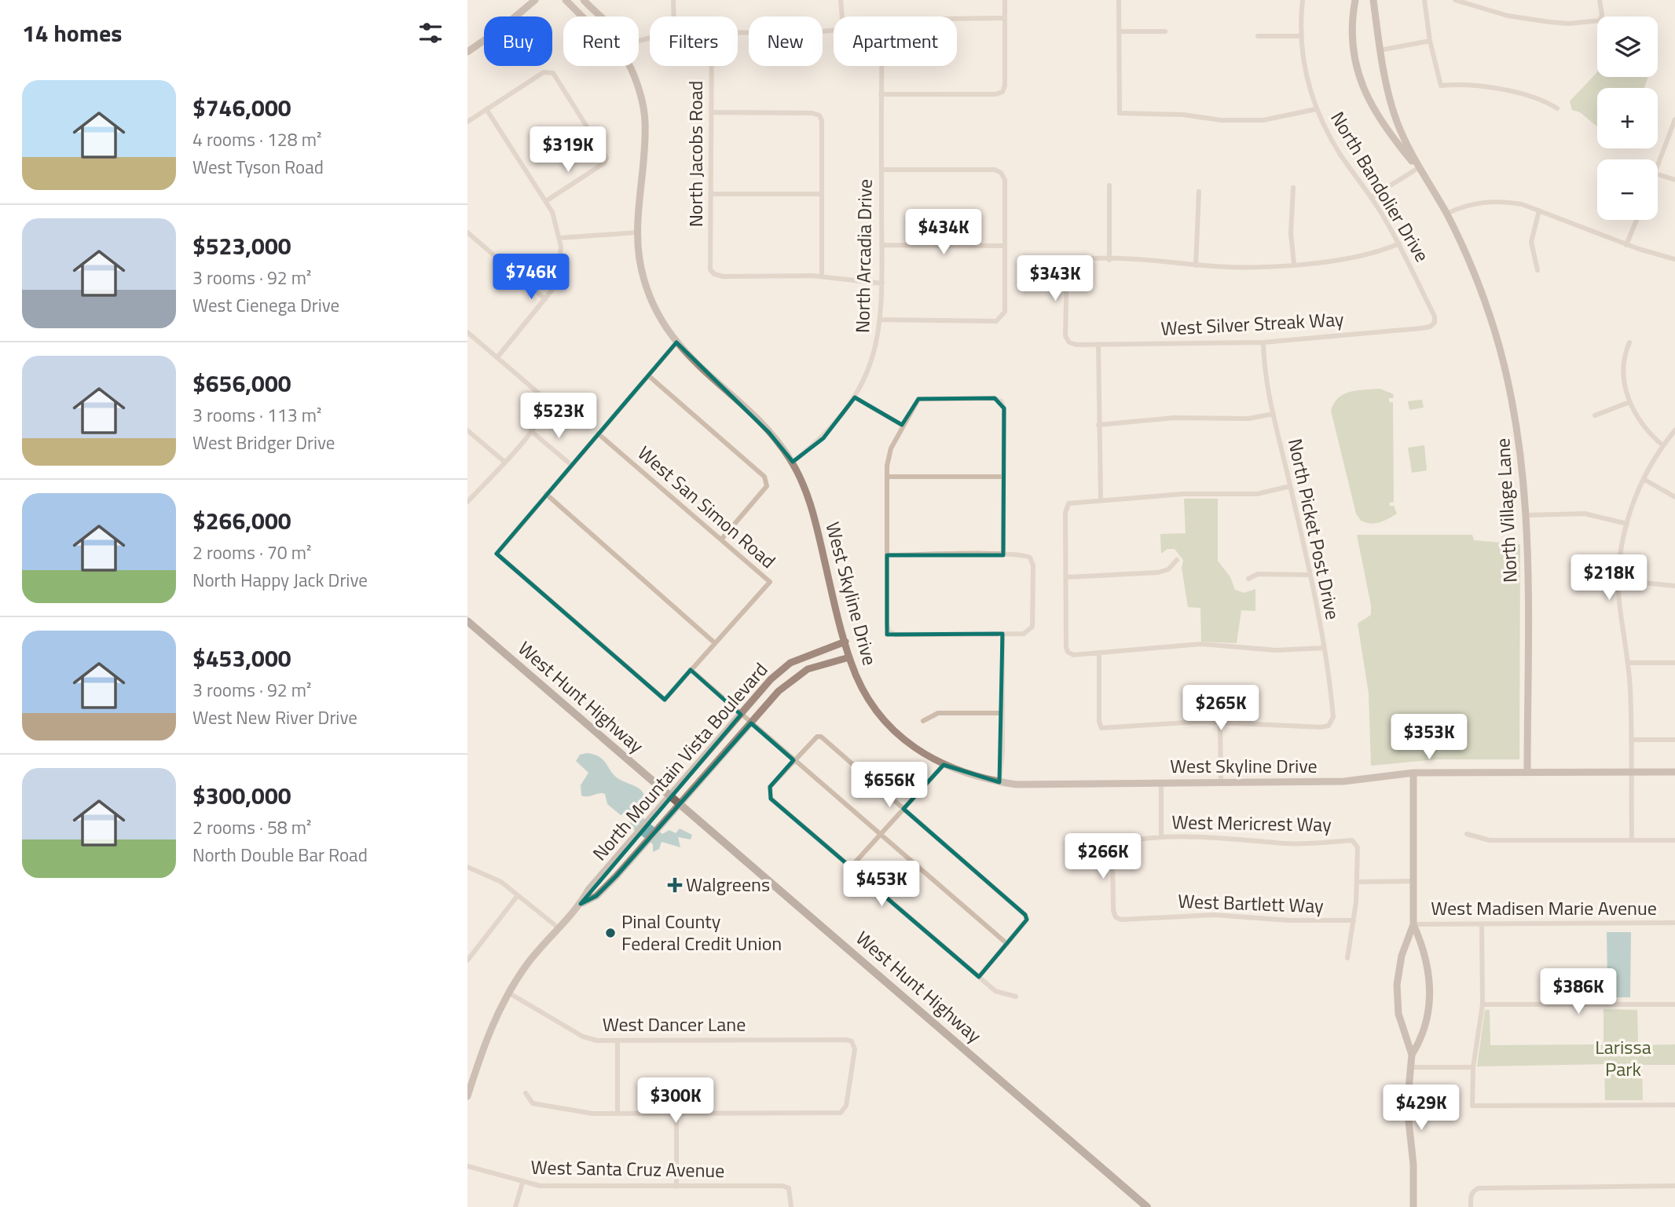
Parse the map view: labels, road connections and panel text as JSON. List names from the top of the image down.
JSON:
{
  "streets": {
    "main road": ["West Hunt Highway"],
    "street": [
      "North Jacobs Road",
      "North Bandolier Drive",
      "North Arcadia Drive",
      "West Silver Streak Way",
      "West San Simon Road",
      "North Village Lane",
      "North Picket Post Drive",
      "West Skyline Drive",
      "North Mountain Vista Boulevard",
      "West Mericrest Way",
      "West Bartlett Way",
      "West Madisen Marie Avenue",
      "West Dancer Lane",
      "West Santa Cruz Avenue"
    ]
  },
  "crossings": [
    ["North Bandolier Drive", "West Silver Streak Way"],
    ["North Arcadia Drive", "West Skyline Drive"],
    ["West Silver Streak Way", "North Picket Post Drive"],
    ["North Village Lane", "West Skyline Drive"],
    ["West Skyline Drive", "North Mountain Vista Boulevard"],
    ["West Hunt Highway", "North Mountain Vista Boulevard"],
    ["North Mountain Vista Boulevard", "West Dancer Lane"],
    ["West Mericrest Way", "West Bartlett Way"]
  ],
  "parks": ["Larissa Park"],
  "places": {
    "health": ["Walgreens"],
    "other": ["Pinal County Federal Credit Union"]
  },
  "page": {
    "heading": "14 homes",
    "map_buttons": ["+", "−"],
    "chip": [
      "Buy",
      "Rent",
      "Filters",
      "New",
      "Apartment"
    ],
    "list": [
      {
        "name": "$746,000",
        "note": "4 rooms · 128 m² · West Tyson Road"
      },
      {
        "name": "$523,000",
        "note": "3 rooms · 92 m² · West Cienega Drive"
      },
      {
        "name": "$656,000",
        "note": "3 rooms · 113 m² · West Bridger Drive"
      },
      {
        "name": "$266,000",
        "note": "2 rooms · 70 m² · North Happy Jack Drive"
      },
      {
        "name": "$453,000",
        "note": "3 rooms · 92 m² · West New River Drive"
      },
      {
        "name": "$300,000",
        "note": "2 rooms · 58 m² · North Double Bar Road"
      }
    ],
    "price": [
      "$319K",
      "$434K",
      "$746K",
      "$343K",
      "$523K",
      "$218K",
      "$265K",
      "$353K",
      "$656K",
      "$266K",
      "$453K",
      "$386K",
      "$300K",
      "$429K"
    ]
  }
}
